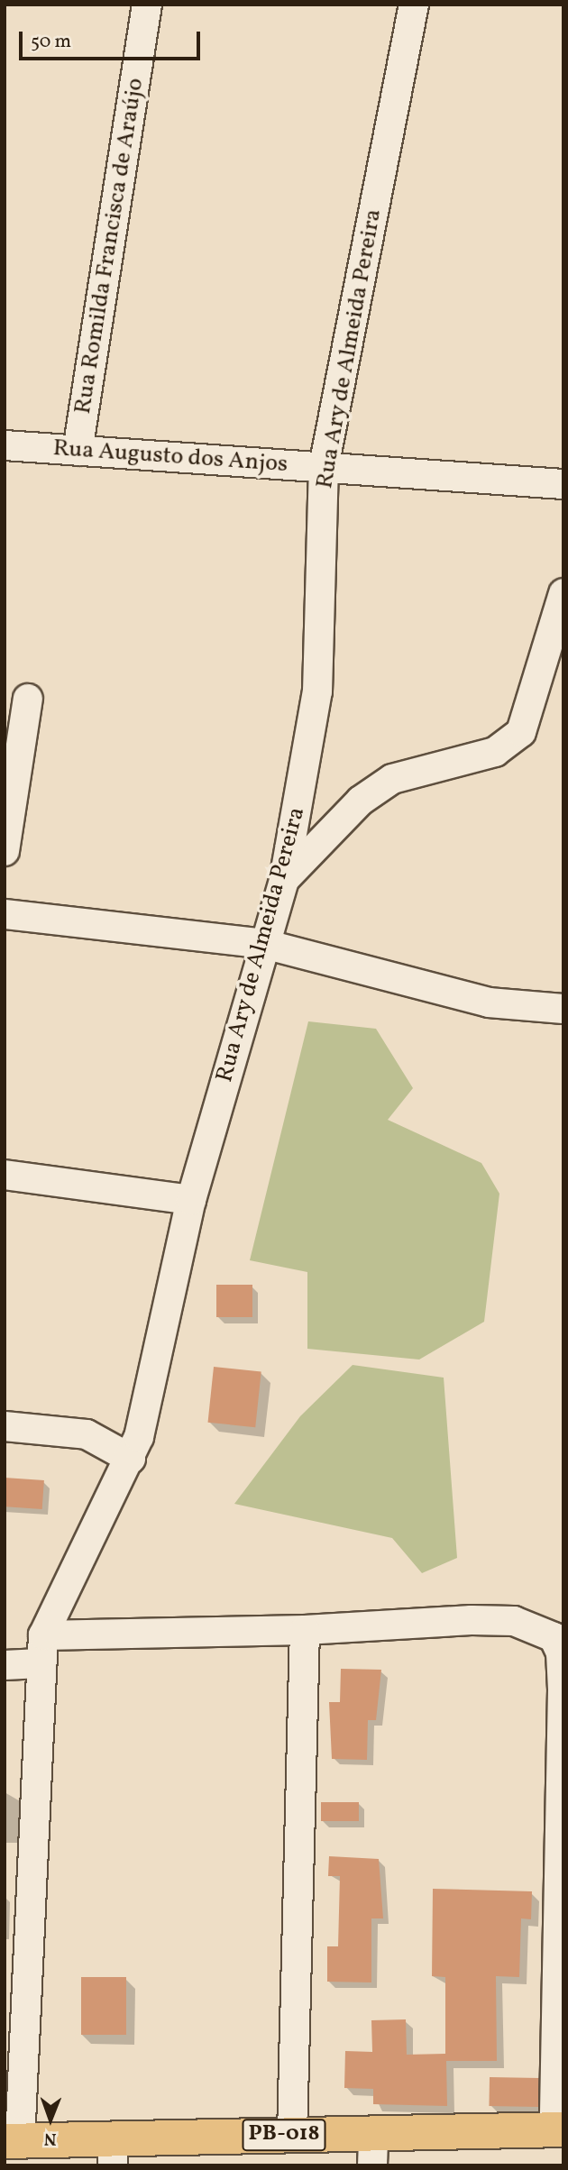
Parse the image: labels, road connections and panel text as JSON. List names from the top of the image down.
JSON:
{
  "streets": {
    "main road": ["PB-018"],
    "street": ["Rua Romilda Francisca de Araújo", "Rua Ary de Almeida Pereira", "Rua Augusto dos Anjos"]
  },
  "crossings": [
    ["Rua Romilda Francisca de Araújo", "Rua Augusto dos Anjos"],
    ["Rua Ary de Almeida Pereira", "Rua Augusto dos Anjos"],
    ["Rua Ary de Almeida Pereira", "PB-018"]
  ],
  "scale_bar": "50 m",
  "north": "bottom"
}
